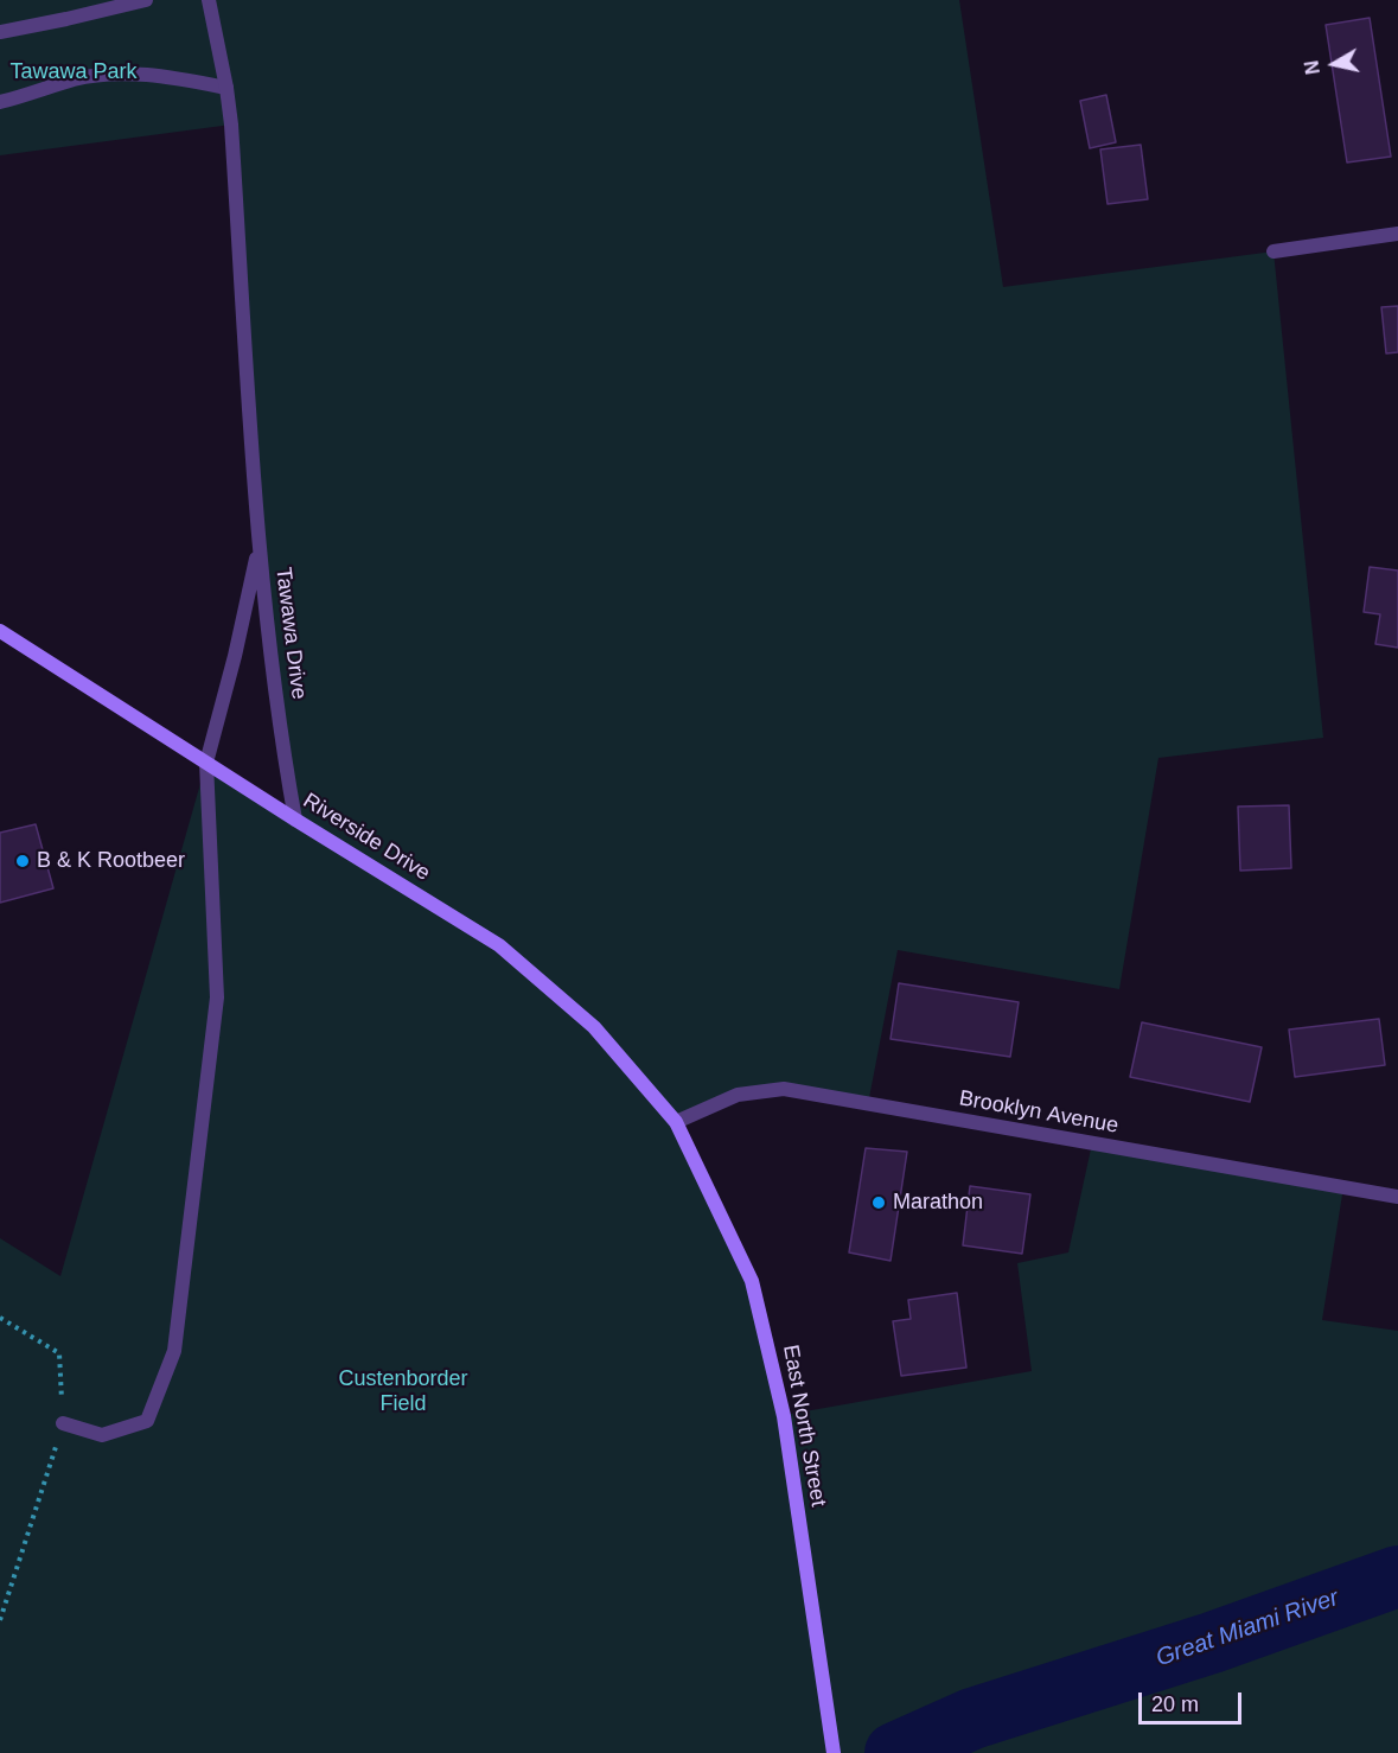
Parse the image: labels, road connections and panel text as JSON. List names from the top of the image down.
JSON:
{
  "streets": {
    "main road": ["Riverside Drive", "East North Street"],
    "street": ["Tawawa Drive", "Brooklyn Avenue"]
  },
  "crossings": [
    ["Tawawa Drive", "Riverside Drive"],
    ["Riverside Drive", "Brooklyn Avenue"],
    ["Riverside Drive", "East North Street"],
    ["Brooklyn Avenue", "East North Street"]
  ],
  "water": ["Great Miami River"],
  "parks": ["Tawawa Park", "Custenborder Field"],
  "places": ["B & K Rootbeer", "Marathon"],
  "scale_bar": "20 m",
  "north": "left"
}
